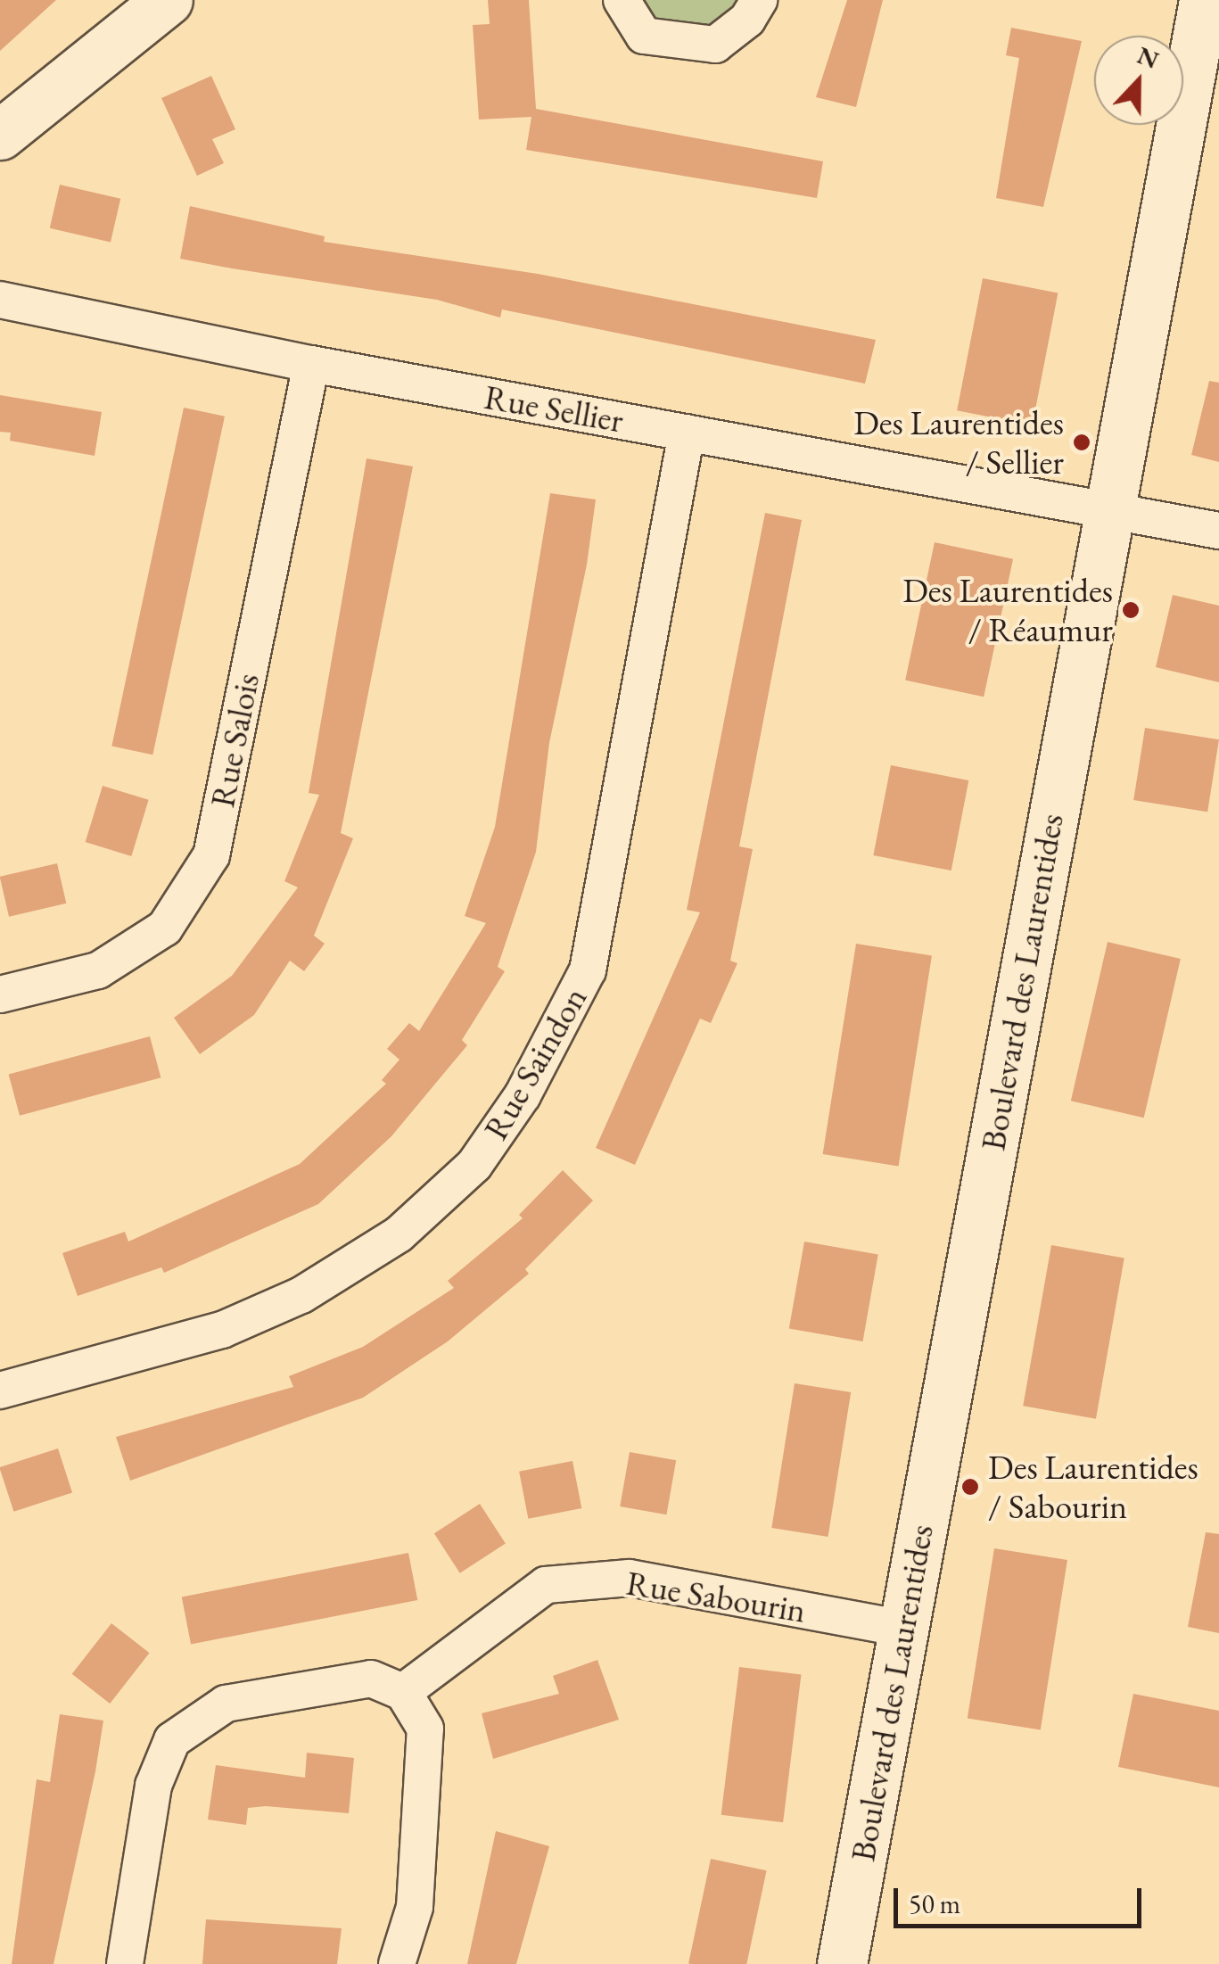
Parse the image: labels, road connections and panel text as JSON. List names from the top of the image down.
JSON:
{
  "streets": {
    "street": [
      "Rue Sellier",
      "Rue Salois",
      "Boulevard des Laurentides",
      "Rue Saindon",
      "Rue Sabourin"
    ]
  },
  "crossings": [
    ["Rue Sellier", "Rue Salois"],
    ["Rue Sellier", "Boulevard des Laurentides"],
    ["Rue Sellier", "Rue Saindon"],
    ["Boulevard des Laurentides", "Rue Sabourin"]
  ],
  "places": ["Des Laurentides / Sellier", "Des Laurentides / Réaumur", "Des Laurentides / Sabourin"],
  "scale_bar": "50 m",
  "north": "top"
}
